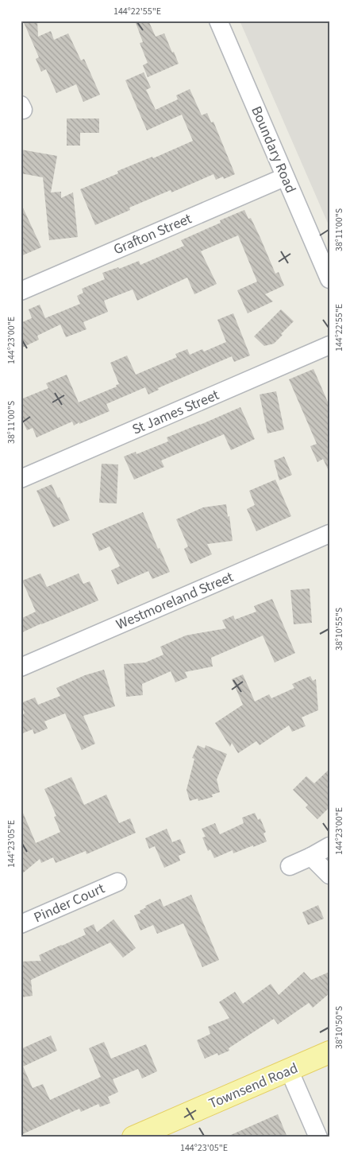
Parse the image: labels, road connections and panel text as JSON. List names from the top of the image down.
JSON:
{
  "streets": {
    "main road": ["Townsend Road"],
    "street": [
      "Boundary Road",
      "Grafton Street",
      "St James Street",
      "Westmoreland Street",
      "Pinder Court"
    ]
  },
  "crossings": [
    ["Boundary Road", "Grafton Street"]
  ],
  "coordinates": [
    "144°22'55\"E",
    "38°11'00\"S",
    "144°23'00\"E",
    "38°10'55\"S",
    "144°23'05\"E",
    "38°10'50\"S"
  ]
}
